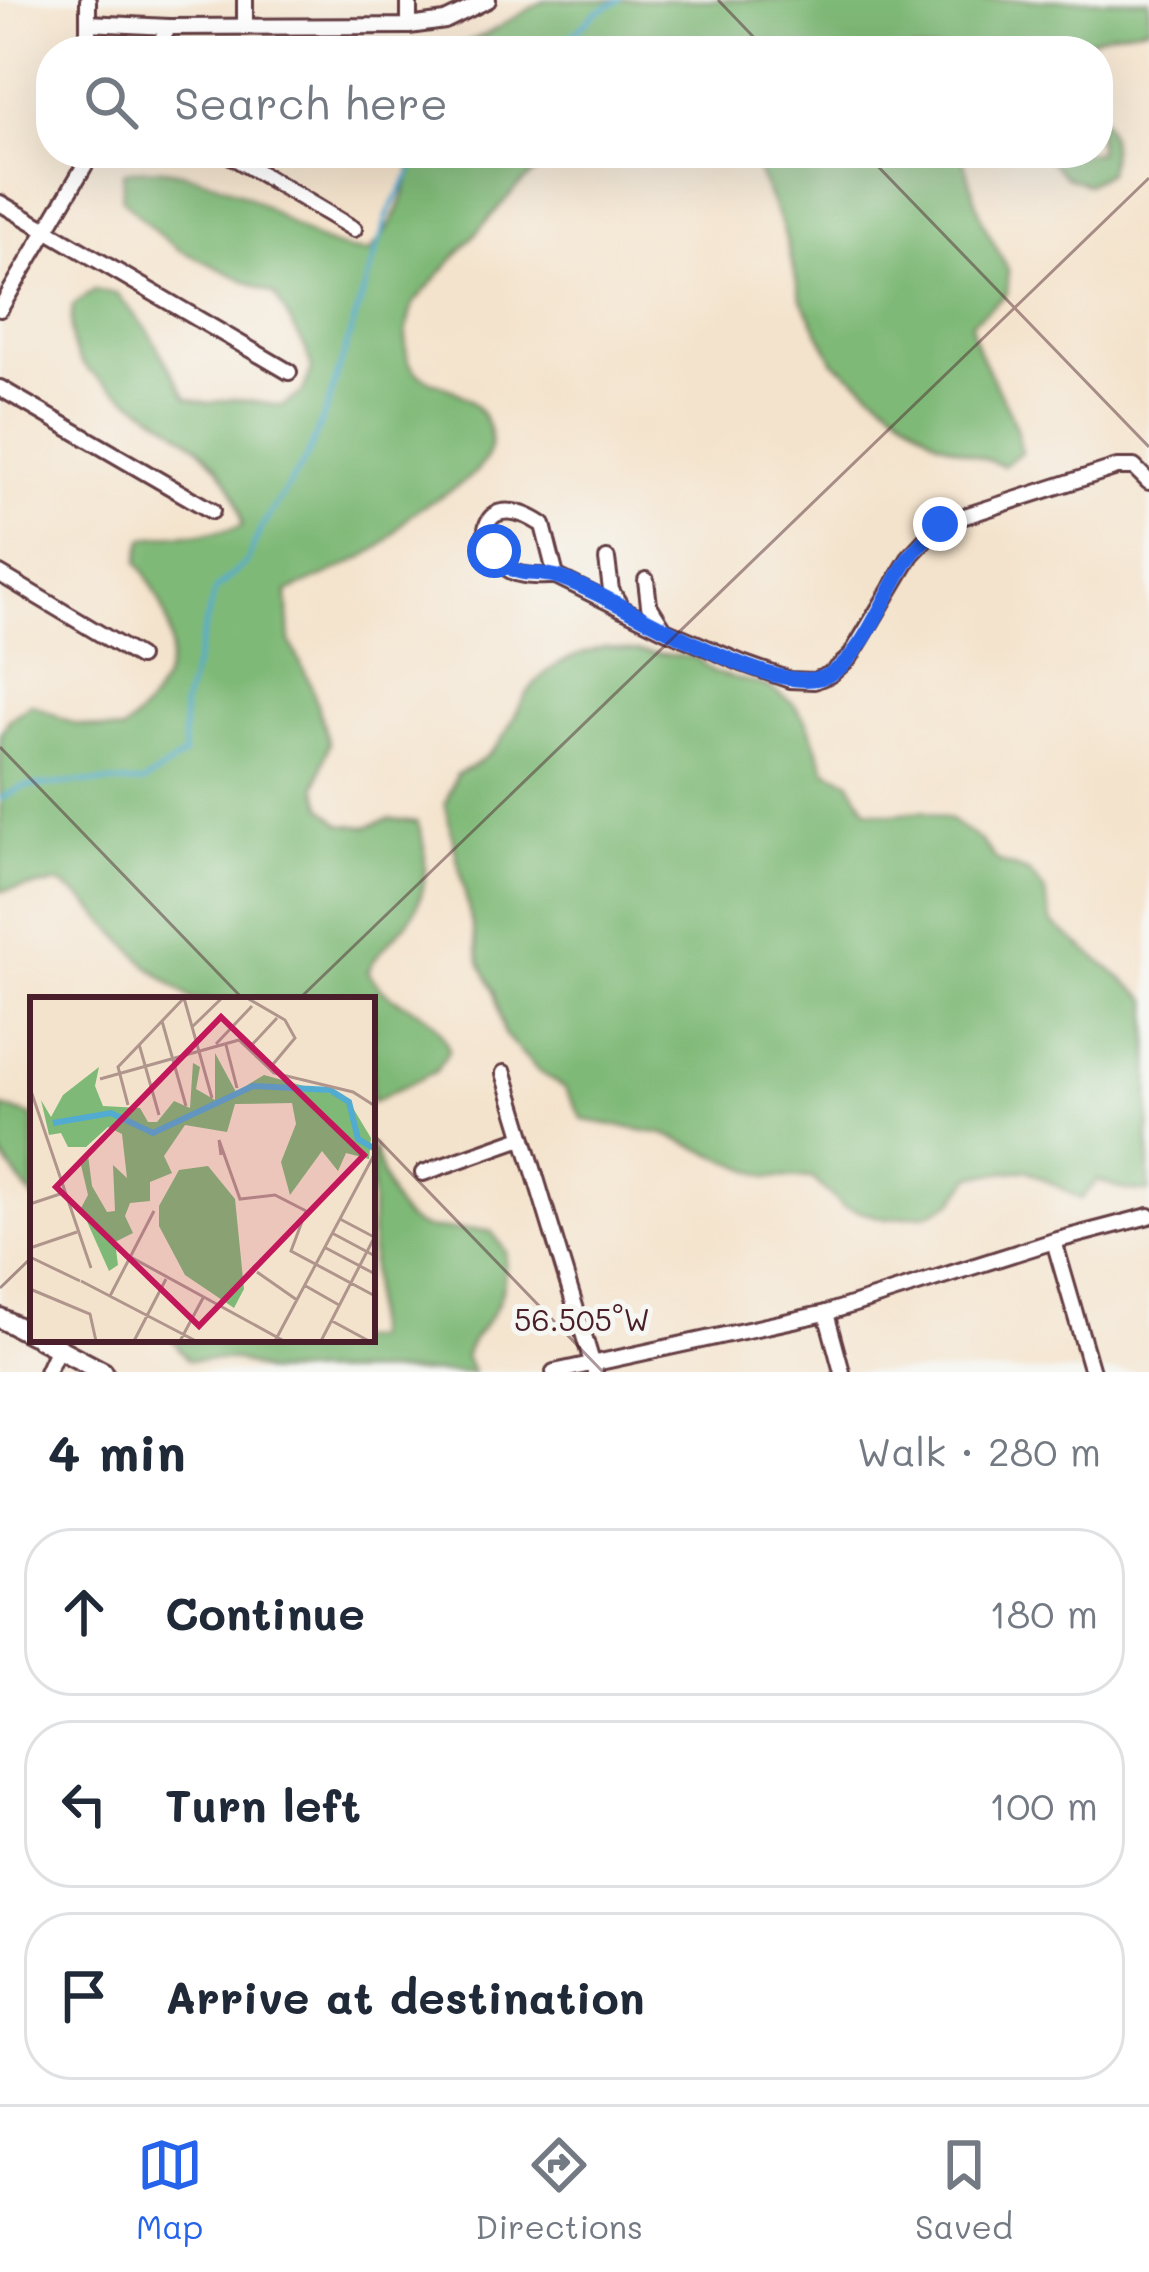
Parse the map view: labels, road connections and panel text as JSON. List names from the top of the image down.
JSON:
{
  "page": {
    "search": "Search here",
    "heading": ["4 min", "Walk · 280 m"],
    "list": [
      ["Continue", "180 m"],
      ["Turn left", "100 m"],
      "Arrive at destination"
    ],
    "nav": ["Map", "Directions", "Saved"]
  },
  "coordinates": ["56.505°W"]
}
